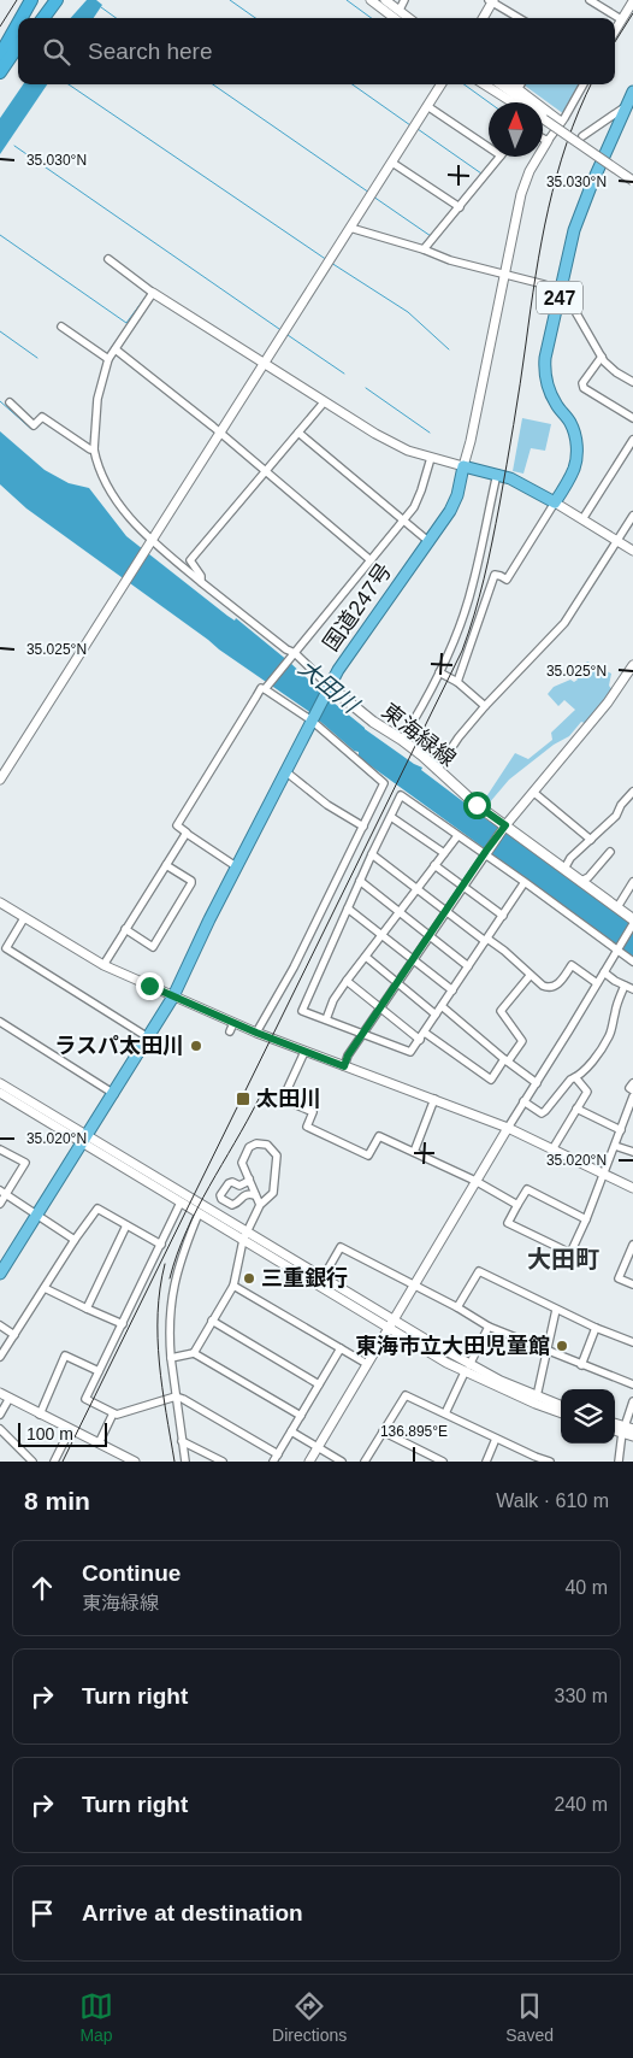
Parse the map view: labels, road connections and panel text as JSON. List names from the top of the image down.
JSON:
{
  "streets": {
    "highway": ["247", "国道247号"],
    "main road": ["東海緑線"]
  },
  "crossings": [
    ["国道247号", "東海緑線"]
  ],
  "districts": ["大田町"],
  "water": ["大田川"],
  "places": {
    "other": ["ラスパ太田川", "三重銀行", "東海市立大田児童館"],
    "transit": ["太田川"]
  },
  "scale_bar": "100 m",
  "north": "top",
  "page": {
    "search": "Search here",
    "scale": "100 m",
    "heading": ["8 min", "Walk · 610 m"],
    "list": [
      ["Continue", "東海緑線", "40 m"],
      ["Turn right", "330 m"],
      ["Turn right", "240 m"],
      "Arrive at destination"
    ],
    "nav": ["Map", "Directions", "Saved"]
  },
  "coordinates": [
    "35.030°N",
    "35.025°N",
    "35.020°N",
    "136.895°E"
  ]
}
